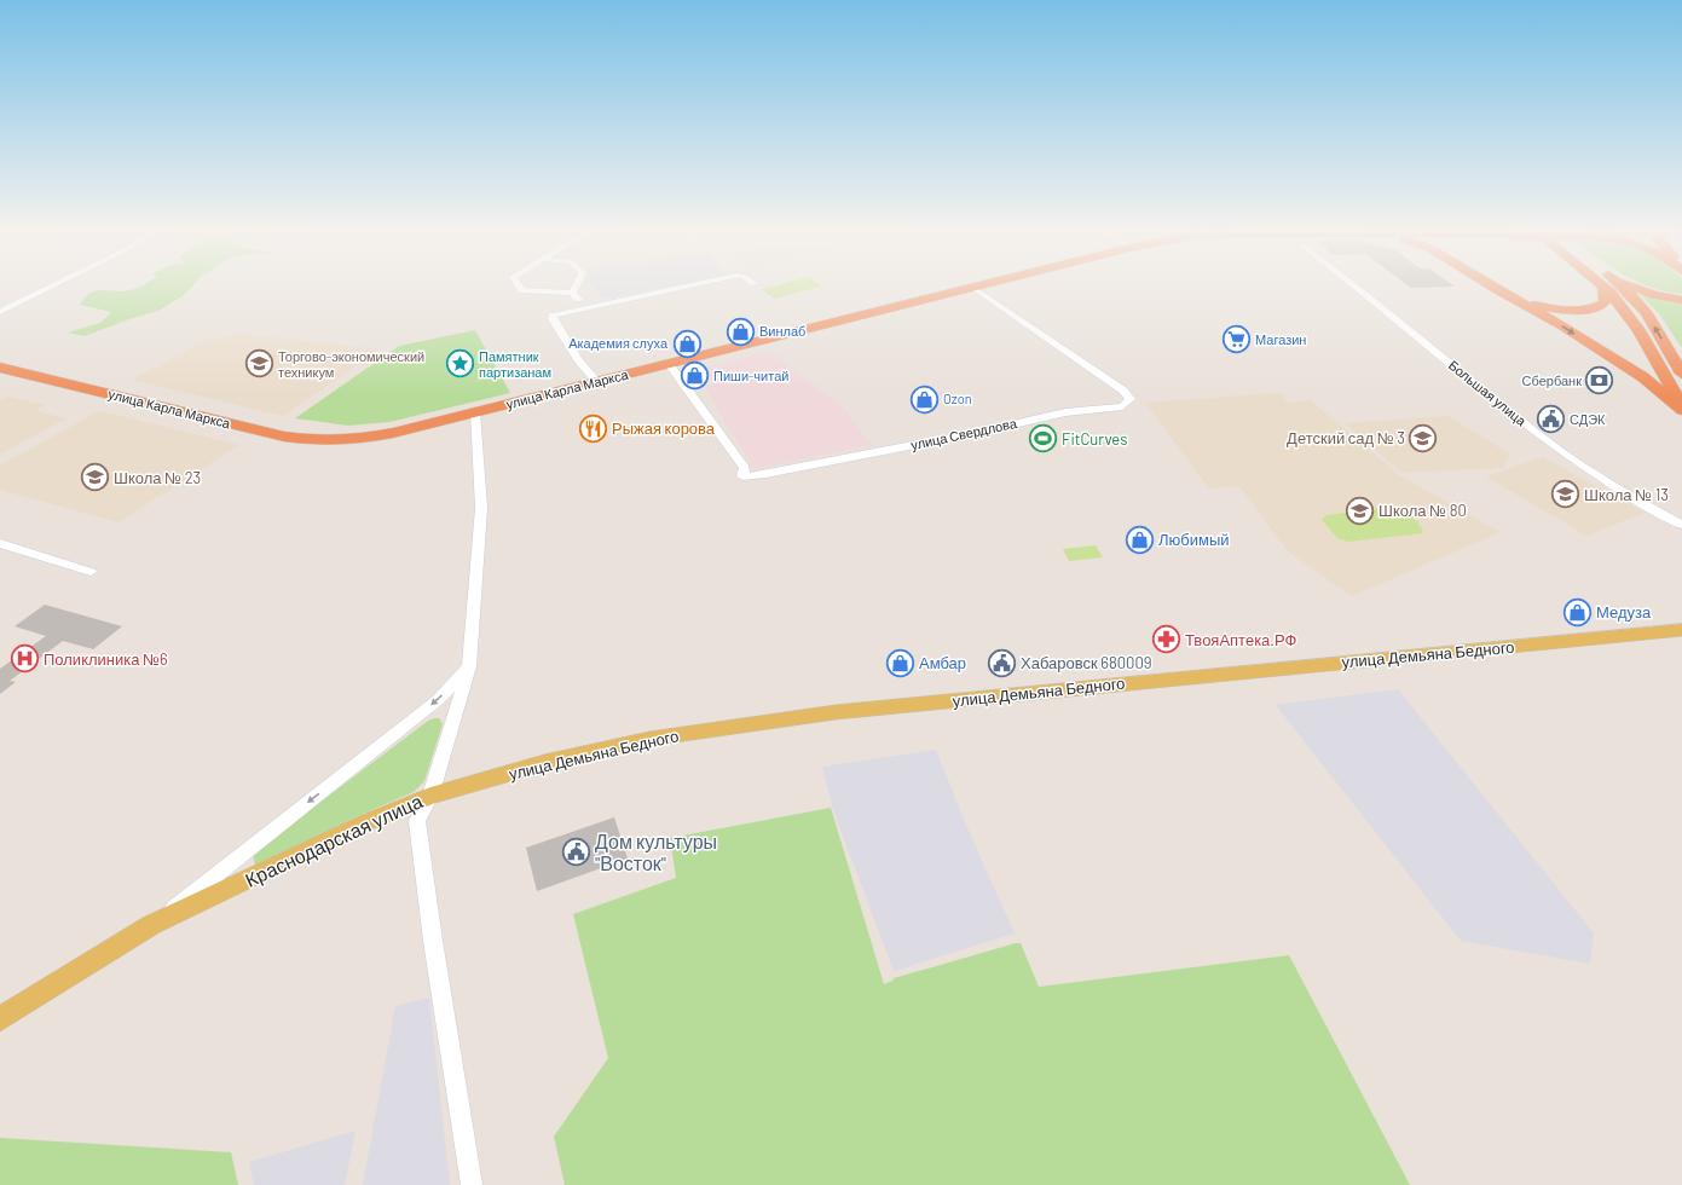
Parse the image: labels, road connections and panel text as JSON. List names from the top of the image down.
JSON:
{
  "streets": {
    "highway": ["улица Карла Маркса"],
    "main road": ["улица Демьяна Бедного", "Краснодарская улица"],
    "street": ["Большая улица", "улица Свердлова"]
  },
  "crossings": [
    ["улица Карла Маркса", "улица Свердлова"],
    ["улица Карла Маркса", "Краснодарская улица"],
    ["улица Демьяна Бедного", "Краснодарская улица"]
  ],
  "places": {
    "shop": [
      "Винлаб",
      "Академия слуха",
      "Пиши-читай",
      "Ozon",
      "Любимый",
      "Медуза",
      "Амбар"
    ],
    "supermarket": ["Магазин"],
    "school or university": [
      "Торгово-экономический техникум",
      "Детский сад № 3",
      "Школа № 23",
      "Школа № 13",
      "Школа № 80"
    ],
    "place": ["Памятник партизанам"],
    "bank": ["Сбербанк"],
    "public building": ["СДЭК", "Хабаровск 680009", "Дом культуры \"Восток\""],
    "restaurant": ["Рыжая корова"],
    "sports": ["FitCurves"],
    "pharmacy": ["ТвояАптека.РФ"],
    "hospital": ["Поликлиника №6"]
  }
}
